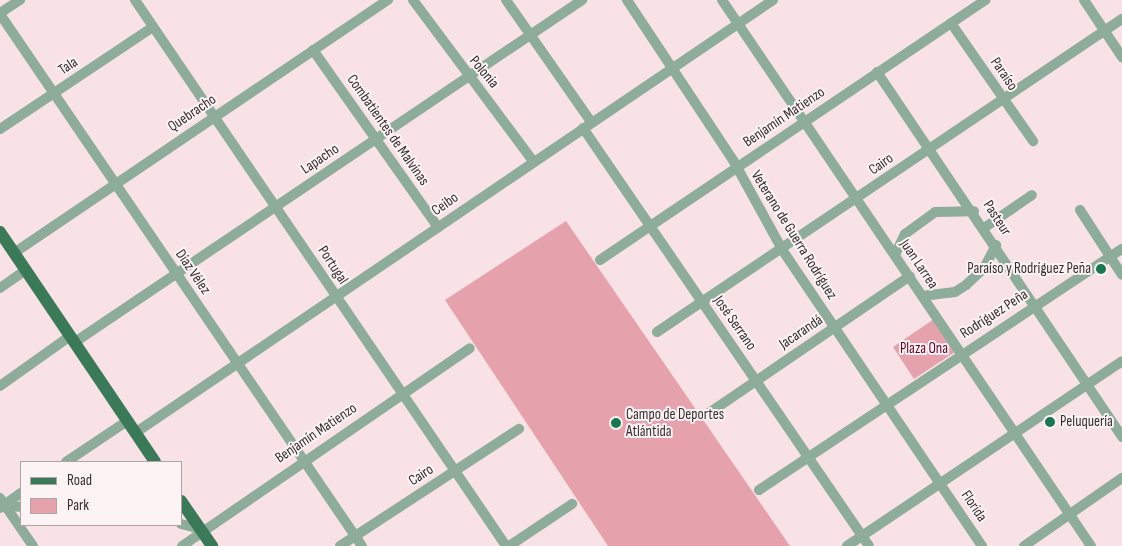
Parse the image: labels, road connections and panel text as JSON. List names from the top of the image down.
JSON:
{
  "streets": {
    "street": [
      "Tala",
      "Polonia",
      "Paraíso",
      "Quebracho",
      "Benjamín Matienzo",
      "Combatientes de Malvinas",
      "Lapacho",
      "Cairo",
      "Ceibo",
      "Pasteur",
      "Veterano de Guerra Rodríguez",
      "Juan Larrea",
      "Portugal",
      "Díaz Vélez",
      "Rodríguez Peña",
      "José Serrano",
      "Jacarandá",
      "Florida"
    ]
  },
  "crossings": [
    ["Tala", "Portugal"],
    ["Tala", "Díaz Vélez"],
    ["Polonia", "Lapacho"],
    ["Polonia", "Ceibo"],
    ["Paraíso", "Benjamín Matienzo"],
    ["Paraíso", "Cairo"],
    ["Quebracho", "Combatientes de Malvinas"],
    ["Quebracho", "Portugal"],
    ["Quebracho", "Díaz Vélez"],
    ["Benjamín Matienzo", "Pasteur"],
    ["Benjamín Matienzo", "Veterano de Guerra Rodríguez"],
    ["Benjamín Matienzo", "Juan Larrea"],
    ["Benjamín Matienzo", "Portugal"],
    ["Benjamín Matienzo", "Díaz Vélez"],
    ["Benjamín Matienzo", "José Serrano"],
    ["Combatientes de Malvinas", "Lapacho"],
    ["Combatientes de Malvinas", "Ceibo"],
    ["Lapacho", "Portugal"],
    ["Lapacho", "Díaz Vélez"],
    ["Lapacho", "José Serrano"],
    ["Cairo", "Pasteur"],
    ["Cairo", "Veterano de Guerra Rodríguez"],
    ["Cairo", "Juan Larrea"],
    ["Cairo", "Portugal"],
    ["Cairo", "Díaz Vélez"],
    ["Cairo", "José Serrano"],
    ["Ceibo", "Veterano de Guerra Rodríguez"],
    ["Ceibo", "Juan Larrea"],
    ["Ceibo", "Portugal"],
    ["Ceibo", "Díaz Vélez"],
    ["Ceibo", "José Serrano"],
    ["Pasteur", "Juan Larrea"],
    ["Pasteur", "Rodríguez Peña"],
    ["Pasteur", "Jacarandá"],
    ["Veterano de Guerra Rodríguez", "Rodríguez Peña"],
    ["Veterano de Guerra Rodríguez", "Jacarandá"],
    ["Veterano de Guerra Rodríguez", "Florida"],
    ["Juan Larrea", "Rodríguez Peña"],
    ["Juan Larrea", "Jacarandá"],
    ["Rodríguez Peña", "José Serrano"],
    ["José Serrano", "Jacarandá"]
  ],
  "parks": ["Plaza Ona"],
  "places": ["Paraíso y Rodríguez Peña", "Peluquería", "Campo de Deportes Atlántida"],
  "legend": ["Road", "Park"]
}
